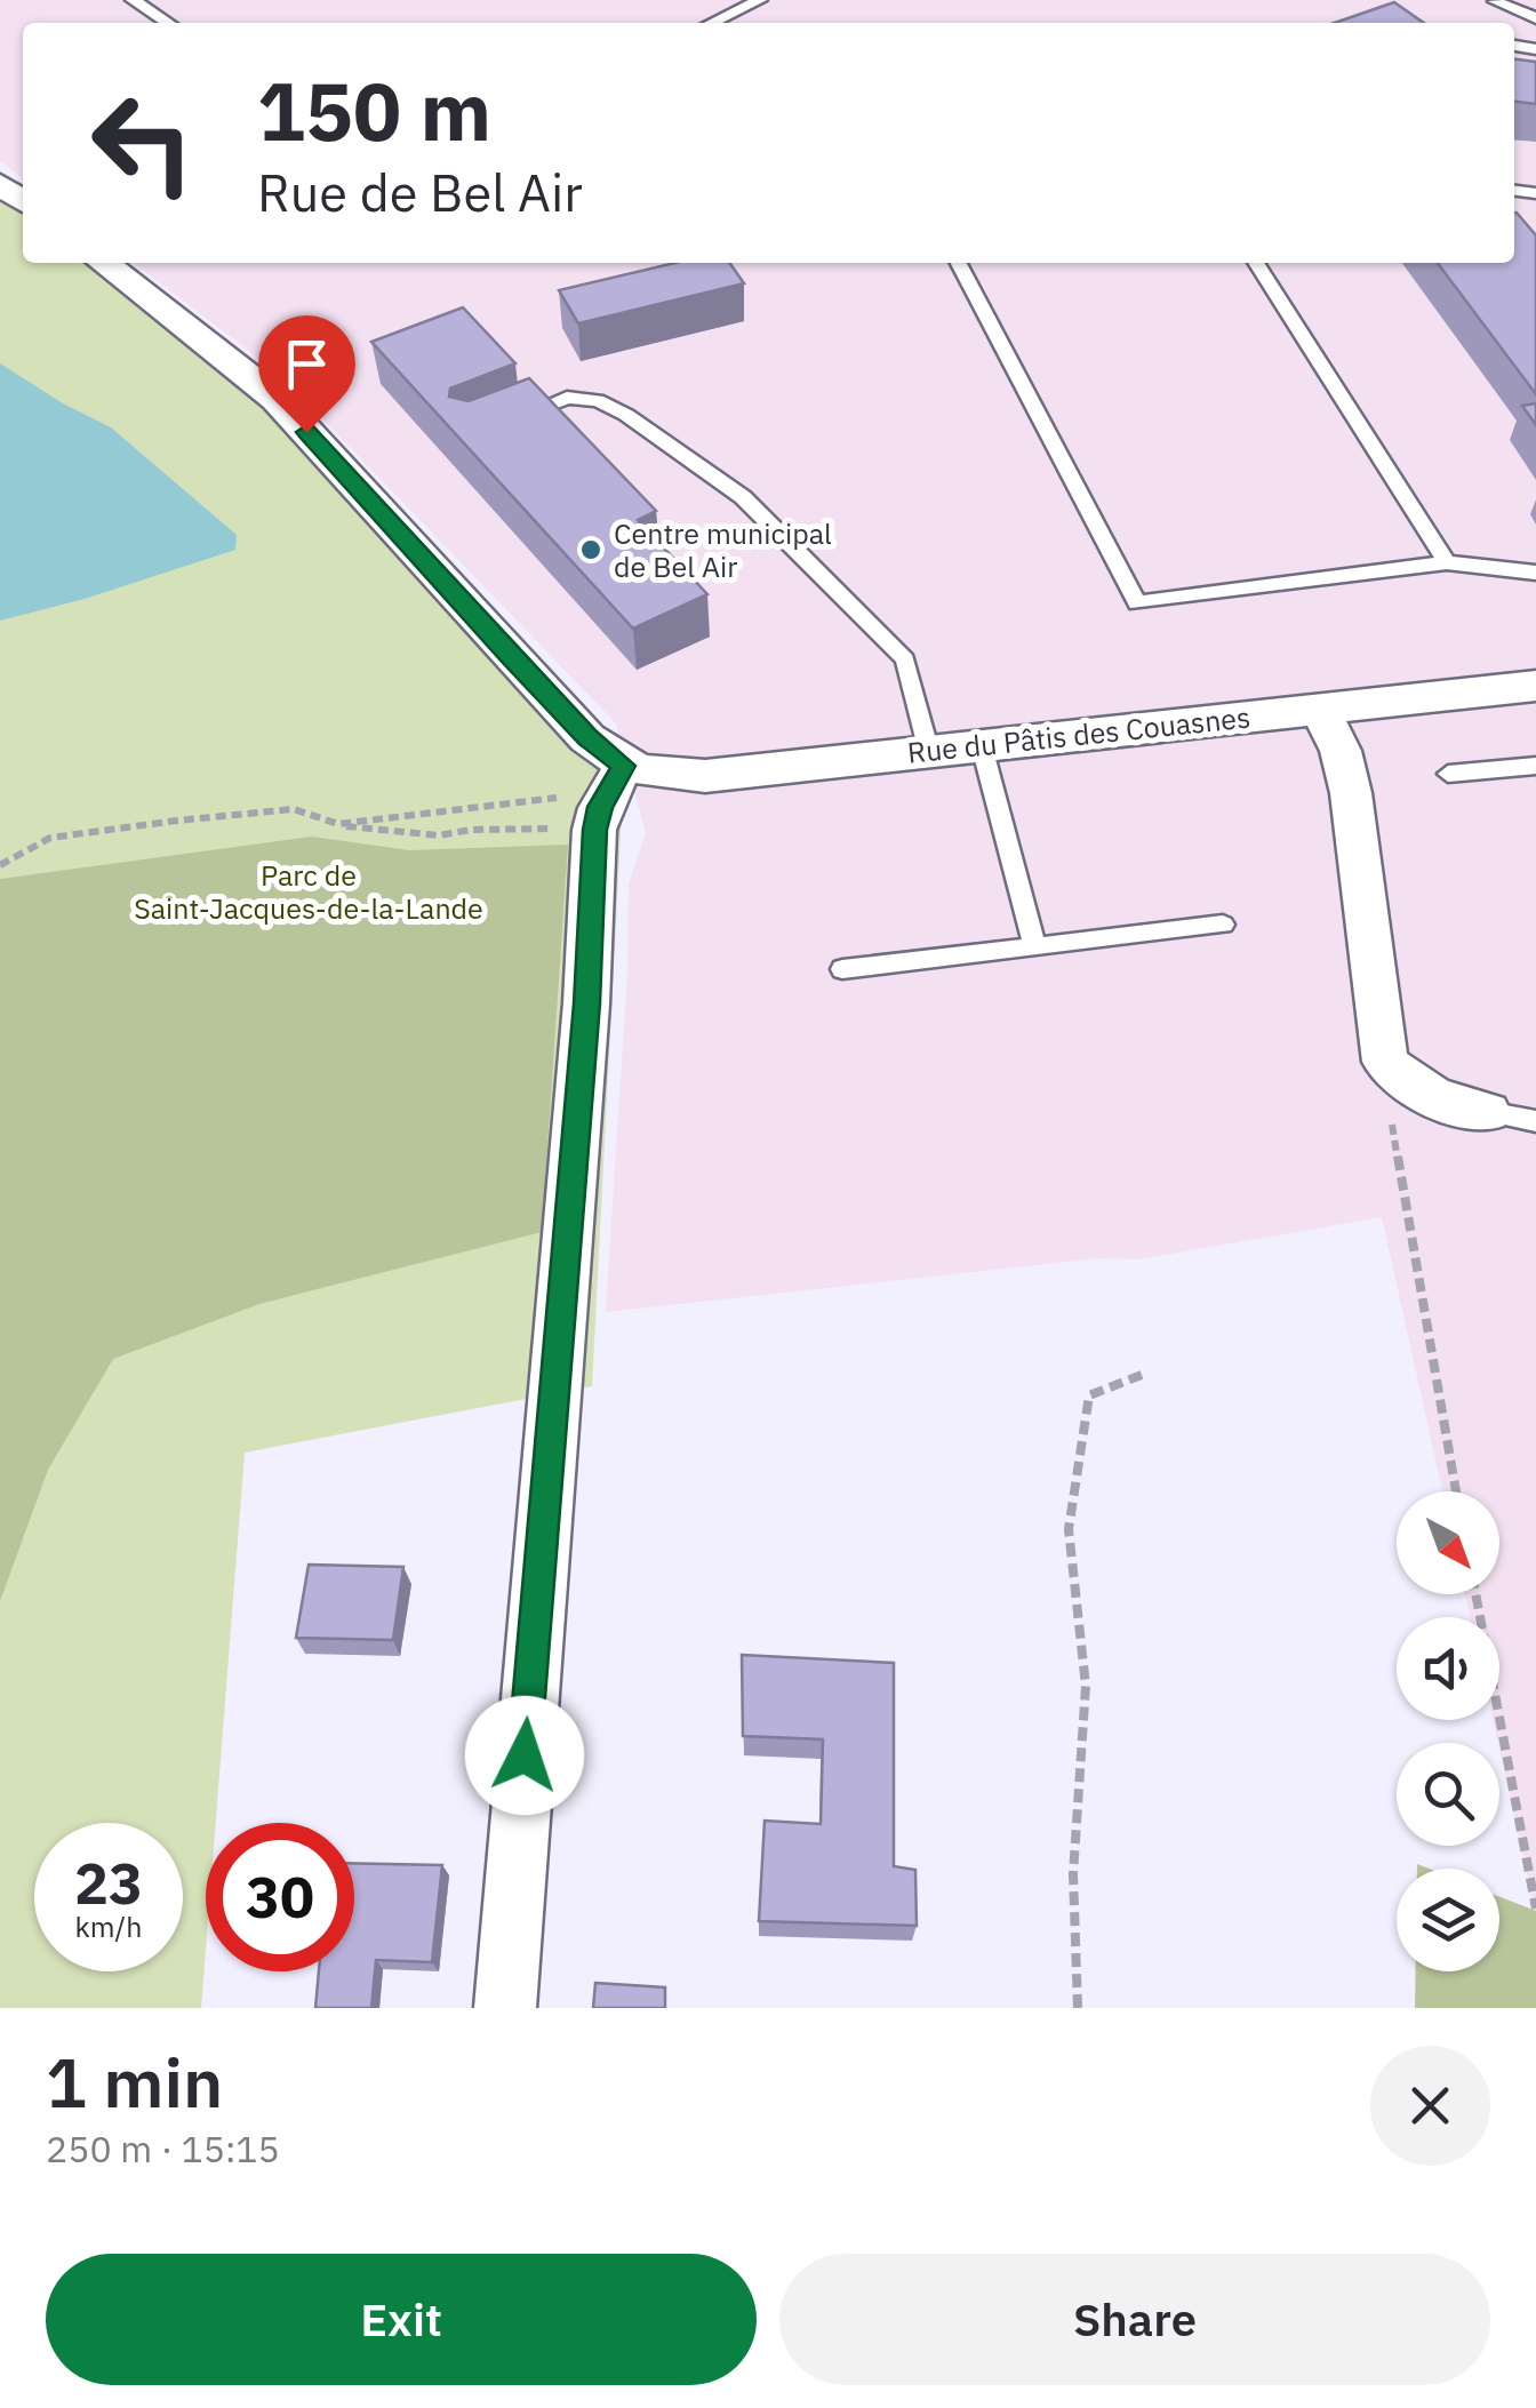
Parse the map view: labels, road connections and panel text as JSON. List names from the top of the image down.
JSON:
{
  "streets": {
    "street": ["Rue du Pâtis des Couasnes"]
  },
  "parks": ["Parc de Saint-Jacques-de-la-Lande"],
  "places": ["Centre municipal de Bel Air"],
  "north": "bottom right",
  "page": {
    "turn": ["150 m", "Rue de Bel Air"],
    "speed": "23 km/h",
    "limit": "30",
    "heading": ["1 min", "250 m · 15:15"],
    "buttons": ["Exit", "Share"]
  }
}
